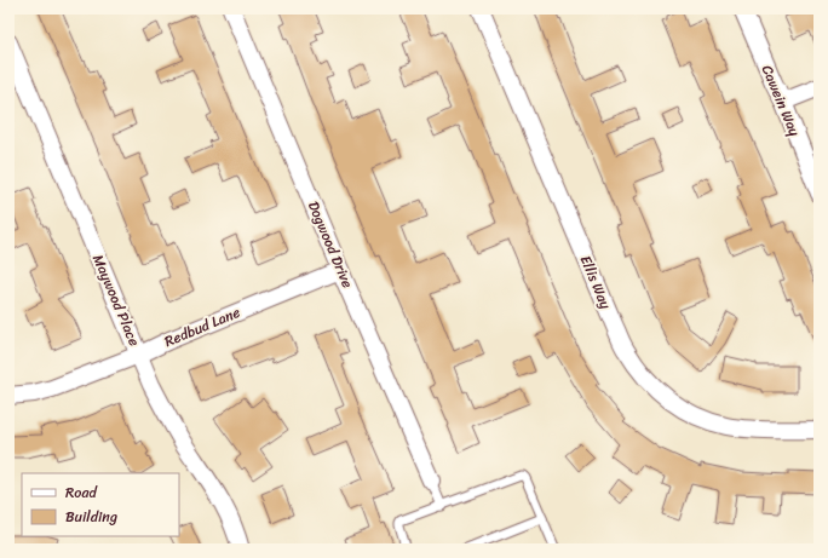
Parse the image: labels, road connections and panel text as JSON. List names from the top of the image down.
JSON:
{
  "streets": {
    "street": [
      "Cawein Way",
      "Dogwood Drive",
      "Ellis Way",
      "Maywood Place",
      "Redbud Lane"
    ]
  },
  "crossings": [
    ["Dogwood Drive", "Redbud Lane"],
    ["Maywood Place", "Redbud Lane"]
  ],
  "legend": ["Road", "Building"]
}
